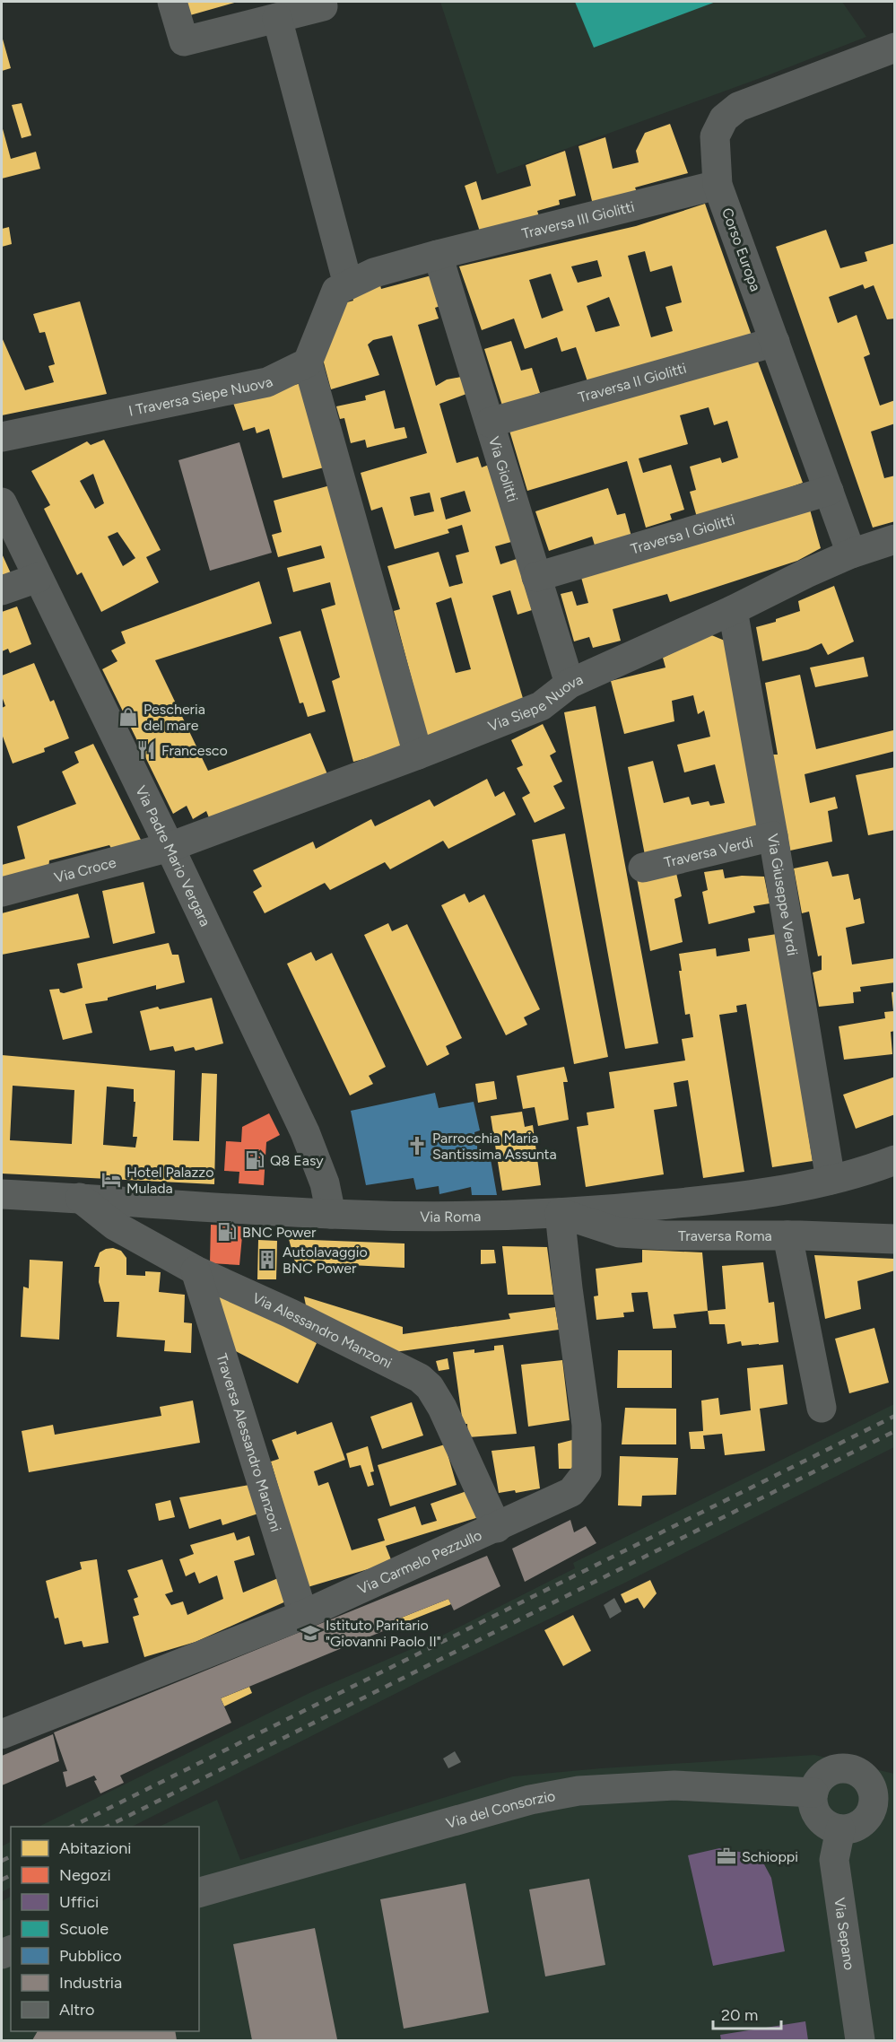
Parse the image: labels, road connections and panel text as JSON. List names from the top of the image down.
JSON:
{
  "streets": {
    "street": [
      "Traversa III Giolitti",
      "Corso Europa",
      "Traversa II Giolitti",
      "I Traversa Siepe Nuova",
      "Via Giolitti",
      "Traversa I Giolitti",
      "Via Siepe Nuova",
      "Traversa Verdi",
      "Via Padre Mario Vergara",
      "Via Croce",
      "Via Giuseppe Verdi",
      "Via Roma",
      "Traversa Roma",
      "Via Alessandro Manzoni",
      "Traversa Alessandro Manzoni",
      "Via Carmelo Pezzullo",
      "Via del Consorzio",
      "Via Sepano"
    ]
  },
  "crossings": [
    ["Traversa III Giolitti", "Corso Europa"],
    ["Traversa III Giolitti", "Via Giolitti"],
    ["Corso Europa", "Traversa II Giolitti"],
    ["Corso Europa", "Traversa I Giolitti"],
    ["Corso Europa", "Via Siepe Nuova"],
    ["Traversa II Giolitti", "Via Giolitti"],
    ["Via Giolitti", "Traversa I Giolitti"],
    ["Via Giolitti", "Via Siepe Nuova"],
    ["Via Siepe Nuova", "Via Padre Mario Vergara"],
    ["Via Siepe Nuova", "Via Croce"],
    ["Via Siepe Nuova", "Via Giuseppe Verdi"],
    ["Traversa Verdi", "Via Giuseppe Verdi"],
    ["Via Padre Mario Vergara", "Via Croce"],
    ["Via Padre Mario Vergara", "Via Roma"],
    ["Via Giuseppe Verdi", "Via Roma"],
    ["Via Roma", "Traversa Roma"],
    ["Via Roma", "Via Alessandro Manzoni"],
    ["Via Roma", "Via Carmelo Pezzullo"],
    ["Traversa Roma", "Via Carmelo Pezzullo"],
    ["Via Alessandro Manzoni", "Traversa Alessandro Manzoni"],
    ["Via Alessandro Manzoni", "Via Carmelo Pezzullo"],
    ["Traversa Alessandro Manzoni", "Via Carmelo Pezzullo"],
    ["Via del Consorzio", "Via Sepano"]
  ],
  "places": {
    "shop": ["Pescheria del mare"],
    "restaurant": ["Francesco"],
    "church": ["Parrocchia Maria Santissima Assunta"],
    "fuel station": ["Q8 Easy", "BNC Power"],
    "hotel": ["Hotel Palazzo Mulada"],
    "building": ["Autolavaggio BNC Power"],
    "school or university": ["Istituto Paritario \"Giovanni Paolo II\""],
    "office": ["Schioppi"]
  },
  "legend": [
    "Abitazioni",
    "Negozi",
    "Uffici",
    "Scuole",
    "Pubblico",
    "Industria",
    "Altro"
  ],
  "scale_bar": "20 m"
}
